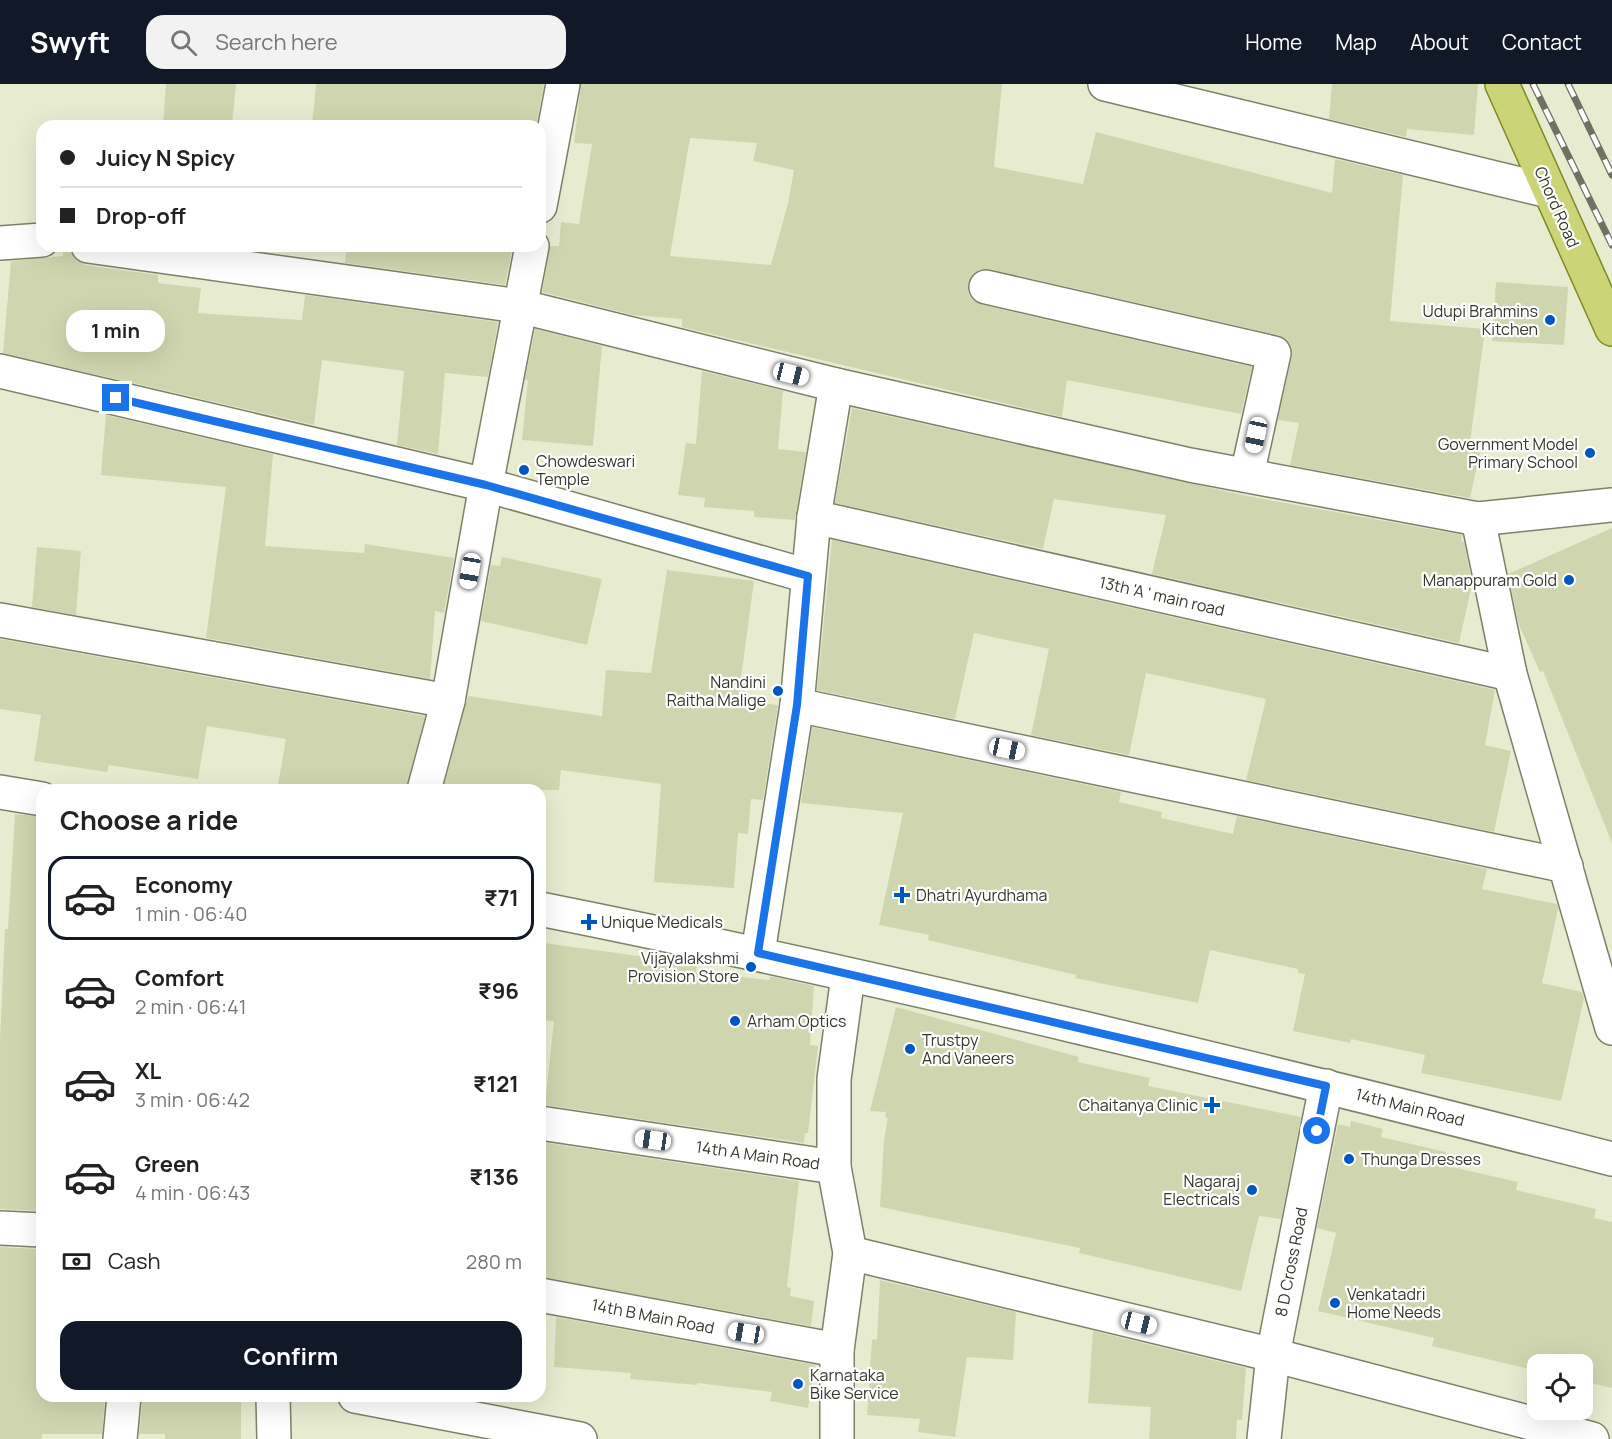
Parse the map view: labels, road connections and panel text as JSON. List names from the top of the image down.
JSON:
{
  "streets": {
    "main road": ["Chord Road"],
    "street": [
      "13th 'A ' main road",
      "14th Main Road",
      "14th A Main Road",
      "8 D Cross Road",
      "14th B Main Road"
    ]
  },
  "crossings": [
    ["14th Main Road", "8 D Cross Road"]
  ],
  "places": {
    "other": [
      "Udupi Brahmins Kitchen",
      "Government Model Primary School",
      "Chowdeswari Temple",
      "Manappuram Gold",
      "Nandini Raitha Malige",
      "Vijayalakshmi Provision Store",
      "Arham Optics",
      "Trustpy And Vaneers",
      "Thunga Dresses",
      "Nagaraj Electricals",
      "Venkatadri Home Needs",
      "Karnataka Bike Service"
    ],
    "health": ["Dhatri Ayurdhama", "Unique Medicals", "Chaitanya Clinic"]
  },
  "page": {
    "header": "Swyft",
    "search": "Search here",
    "nav": [
      "Home",
      "Map",
      "About",
      "Contact"
    ],
    "banner": ["Juicy N Spicy", "Drop-off"],
    "bubble": "1 min",
    "heading": "Choose a ride",
    "list": [
      {
        "name": "Economy",
        "note": "1 min · 06:40",
        "value": "₹71"
      },
      {
        "name": "Comfort",
        "note": "2 min · 06:41",
        "value": "₹96"
      },
      {
        "name": "XL",
        "note": "3 min · 06:42",
        "value": "₹121"
      },
      {
        "name": "Green",
        "note": "4 min · 06:43",
        "value": "₹136"
      }
    ],
    "pay": ["Cash", "280 m"],
    "buttons": "Confirm"
  }
}
